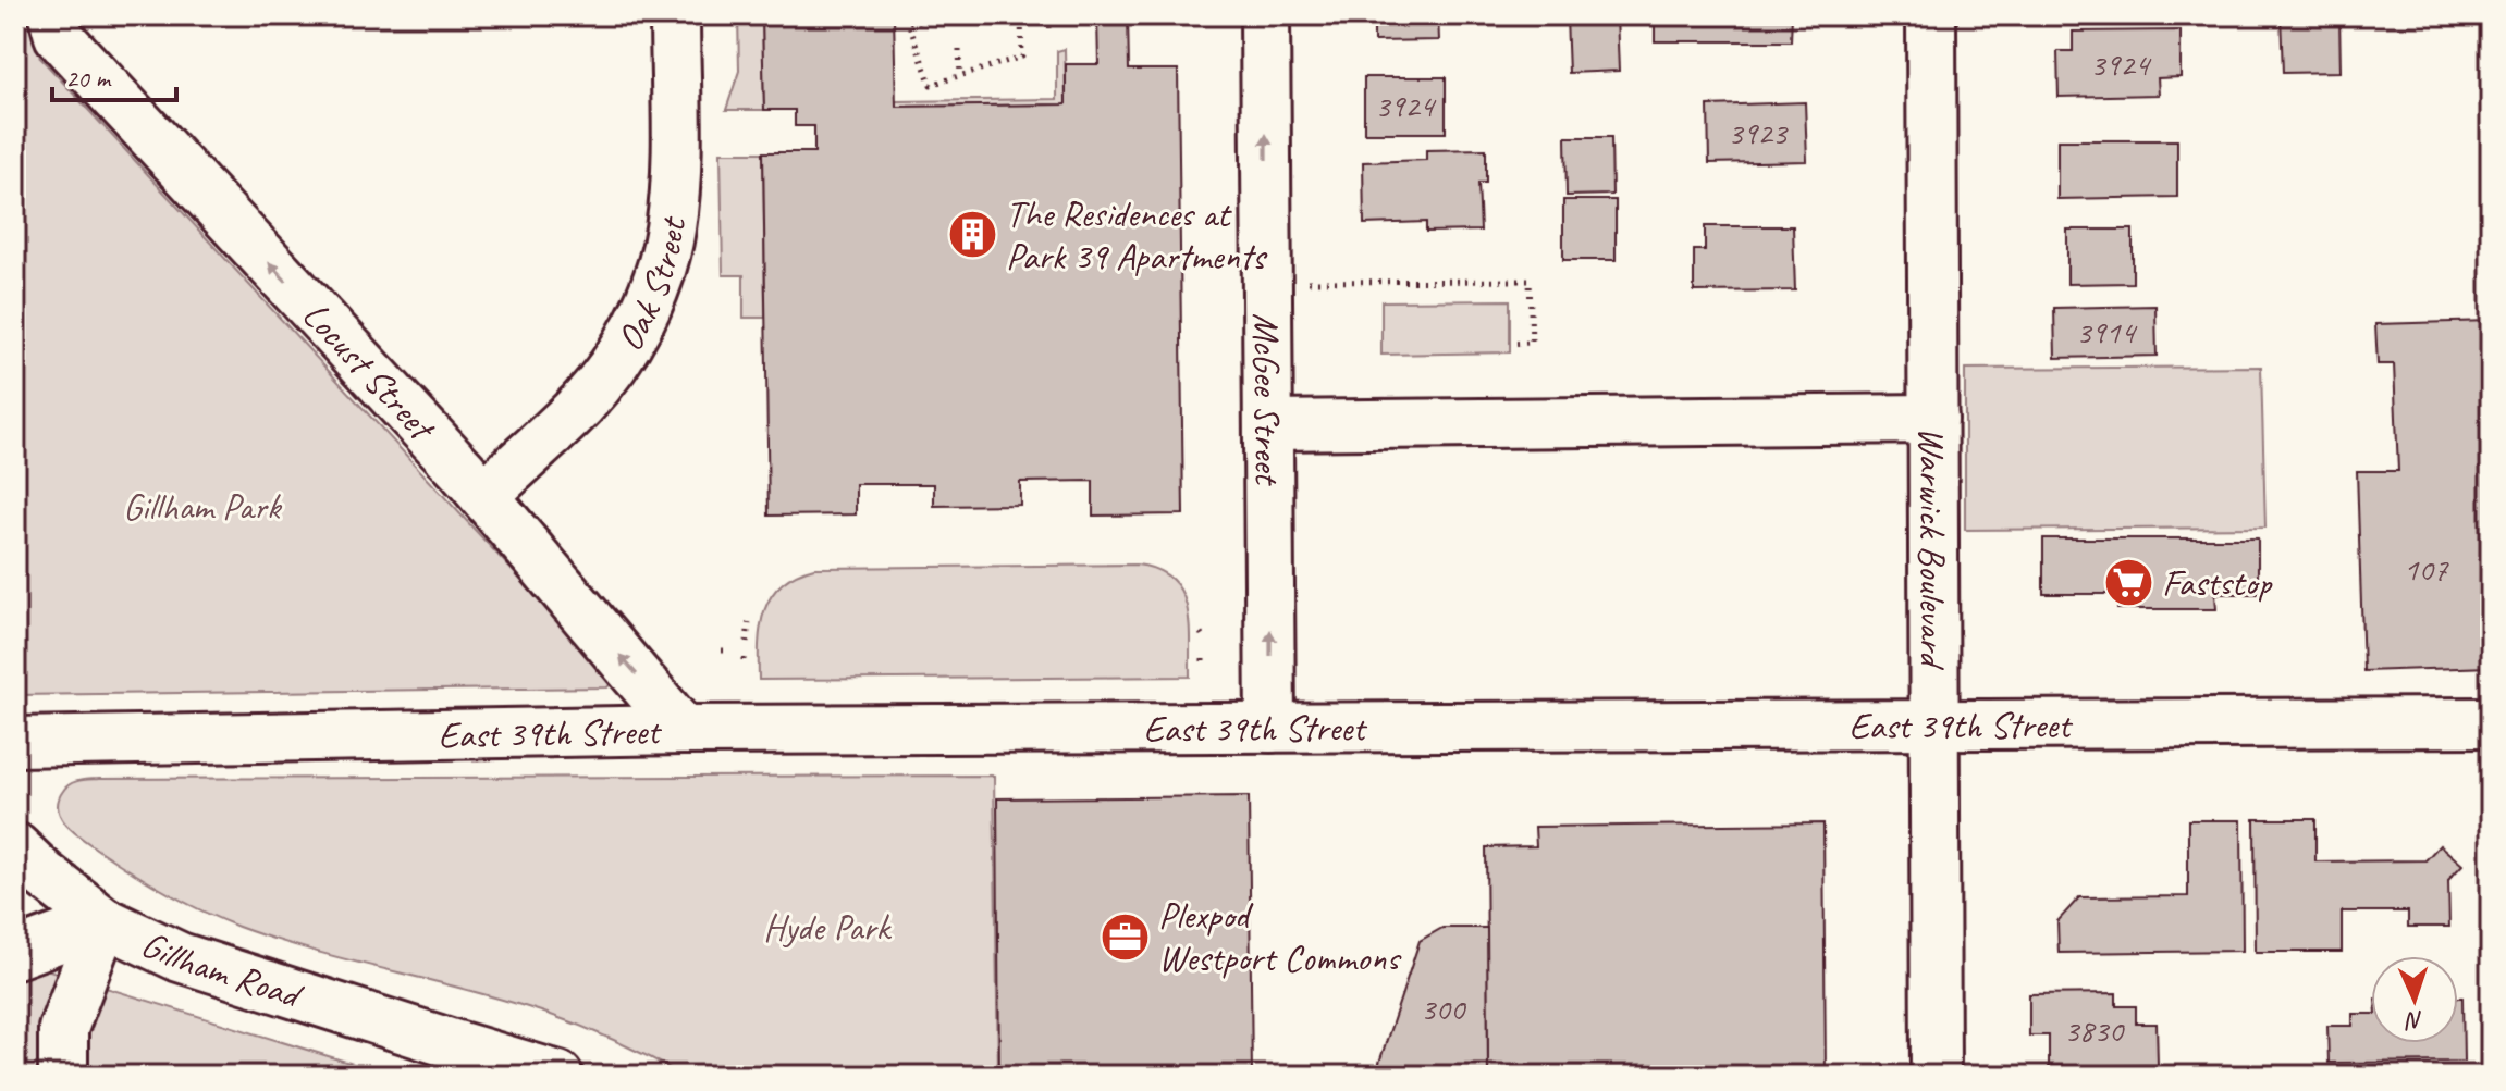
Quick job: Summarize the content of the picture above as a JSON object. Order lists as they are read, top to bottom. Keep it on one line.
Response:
{"streets":{"street":["Oak Street","Locust Street","McGee Street","Warwick Boulevard","East 39th Street","Gillham Road"]},"crossings":[["Oak Street","Locust Street"],["Locust Street","East 39th Street"],["McGee Street","East 39th Street"],["Warwick Boulevard","East 39th Street"]],"one_way":["Locust Street","McGee Street"],"parks":["Gillham Park","Hyde Park"],"places":{"building":["The Residences at Park 39 Apartments"],"supermarket":["Faststop"],"office":["Plexpod Westport Commons"]},"house_numbers":["3924","3924","3923","3914","107","300","3830"],"scale_bar":"20 m","north":"bottom"}
